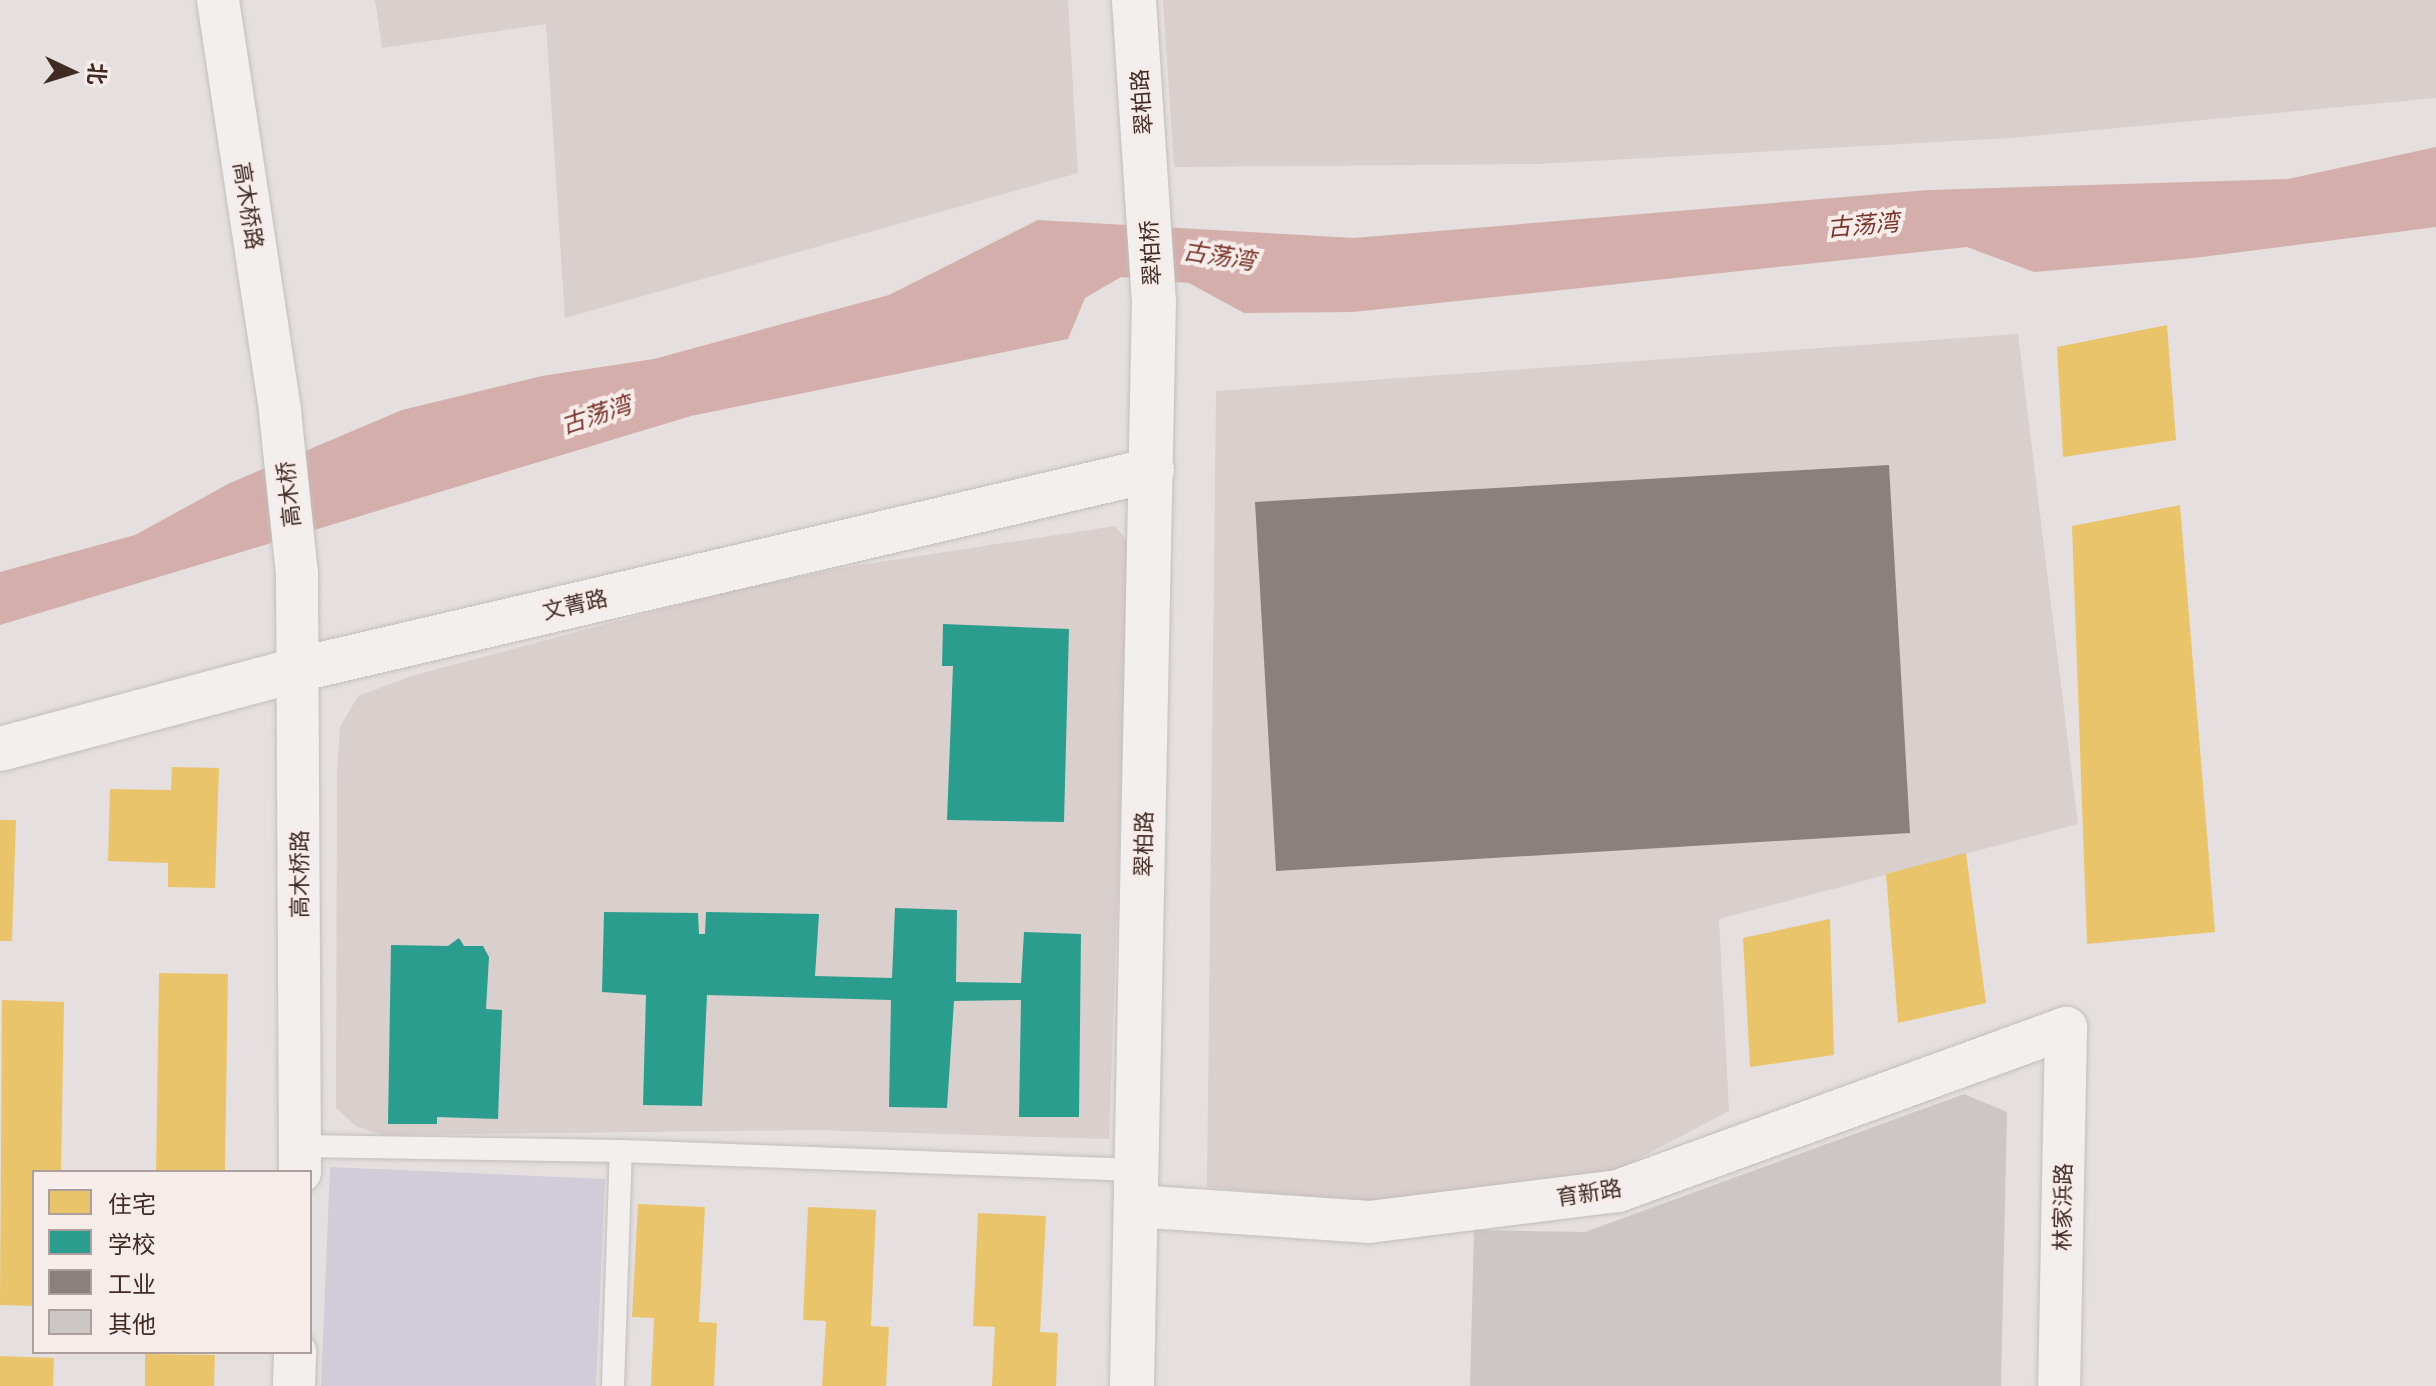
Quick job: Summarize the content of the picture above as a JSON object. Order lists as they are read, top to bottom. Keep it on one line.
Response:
{"streets":{"street":["翠柏路","高木桥路","翠柏桥","高木桥","文菁路","育新路","林家浜路"]},"crossings":[["翠柏路","翠柏桥"],["翠柏路","文菁路"],["翠柏路","育新路"],["高木桥路","高木桥"],["高木桥路","文菁路"],["育新路","林家浜路"]],"water":["古荡湾"],"legend":["住宅","学校","工业","其他"],"north":"right"}
